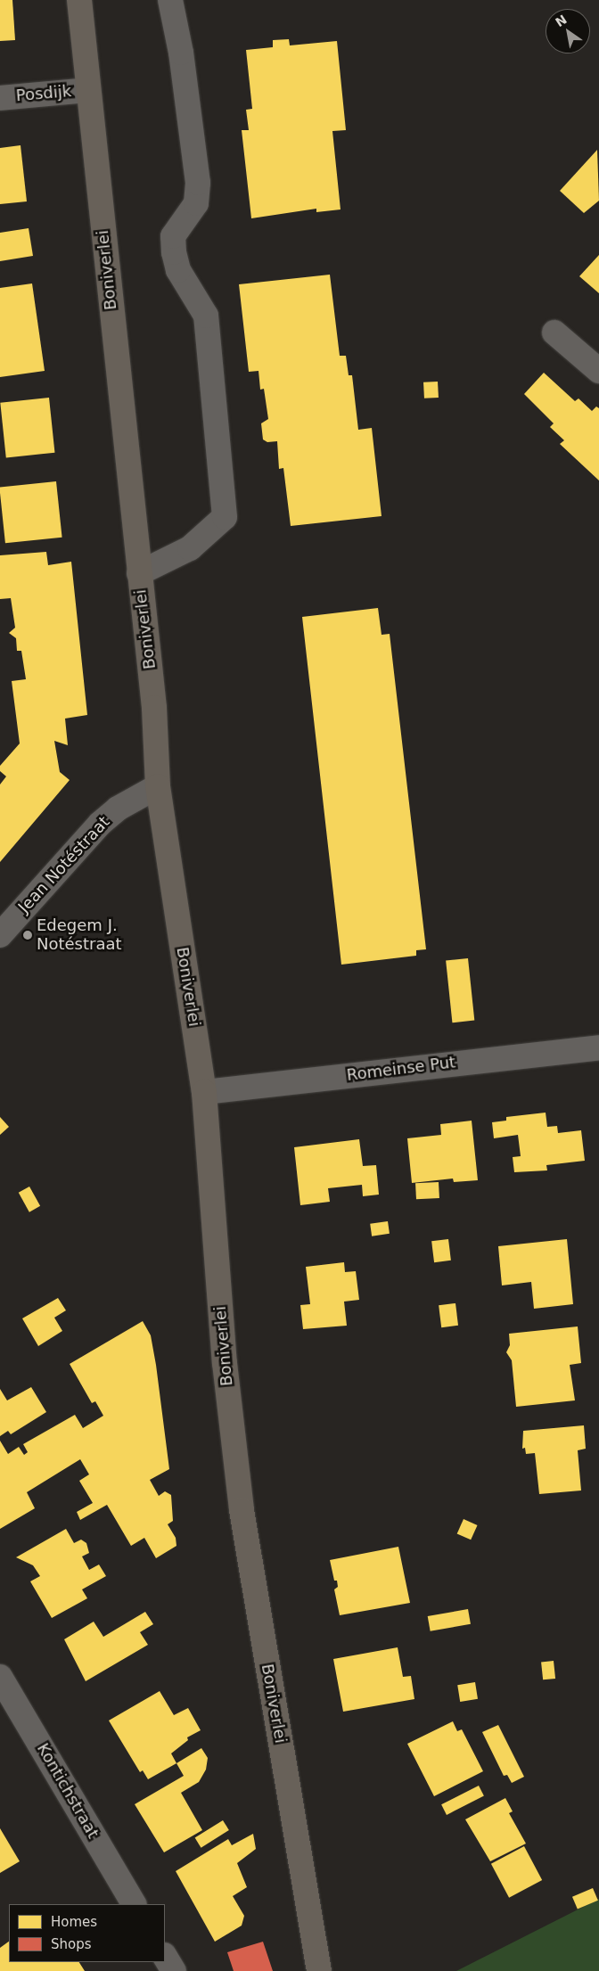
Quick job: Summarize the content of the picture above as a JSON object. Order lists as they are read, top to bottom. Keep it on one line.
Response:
{"streets":{"main road":["Boniverlei"],"street":["Posdijk","Jean Notéstraat","Romeinse Put","Kontichstraat"]},"crossings":[["Posdijk","Boniverlei"],["Boniverlei","Jean Notéstraat"],["Boniverlei","Romeinse Put"]],"places":["Edegem J. Notéstraat"],"legend":["Homes","Shops"],"north":"top left"}
